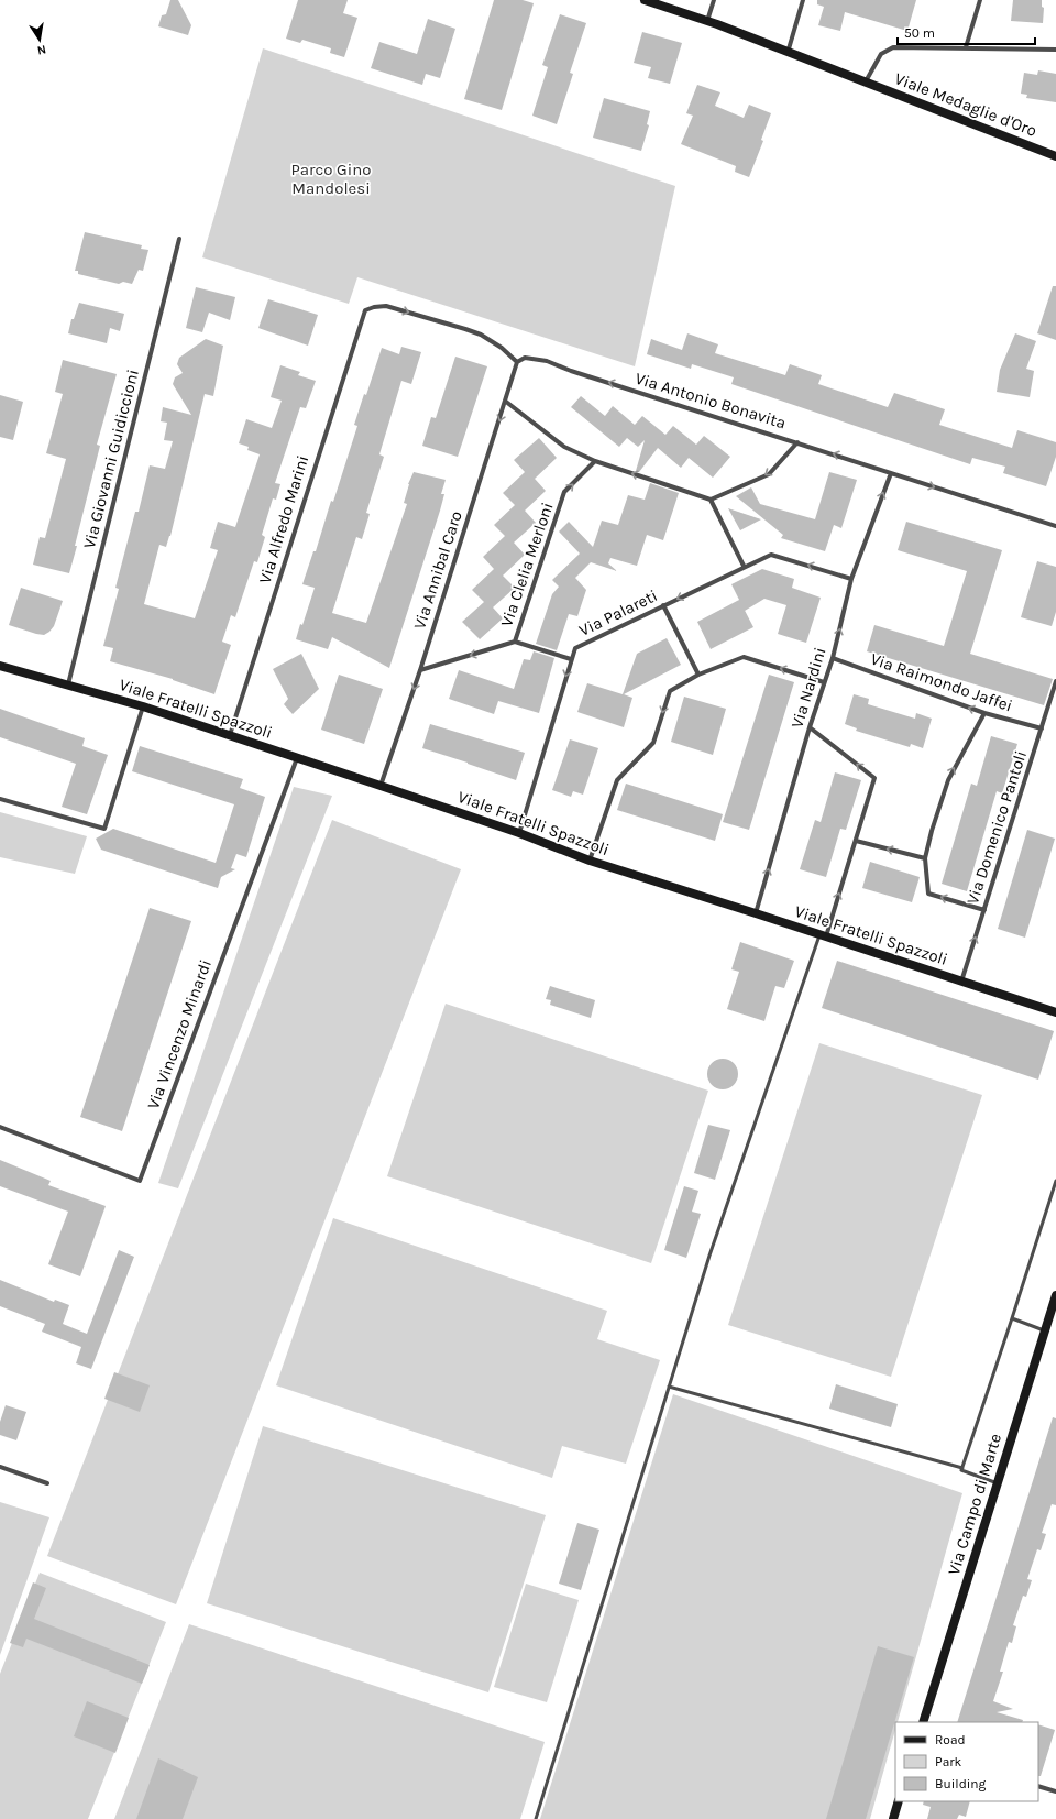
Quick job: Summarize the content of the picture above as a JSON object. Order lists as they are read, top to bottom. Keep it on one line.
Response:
{"streets":{"street":["Viale Medaglie d'Oro","Via Antonio Bonavita","Via Giovanni Guidiccioni","Via Alfredo Marini","Via Clelia Merloni","Via Annibal Caro","Via Palareti","Via Raimondo Jaffei","Via Nardini","Viale Fratelli Spazzoli","Via Domenico Pantoli","Via Vincenzo Minardi","Via Campo di Marte"]},"crossings":[["Via Antonio Bonavita","Via Alfredo Marini"],["Via Antonio Bonavita","Via Annibal Caro"],["Via Antonio Bonavita","Via Nardini"],["Via Giovanni Guidiccioni","Viale Fratelli Spazzoli"],["Via Alfredo Marini","Via Annibal Caro"],["Via Alfredo Marini","Viale Fratelli Spazzoli"],["Via Clelia Merloni","Via Annibal Caro"],["Via Annibal Caro","Viale Fratelli Spazzoli"],["Via Palareti","Via Nardini"],["Via Palareti","Viale Fratelli Spazzoli"],["Via Raimondo Jaffei","Via Nardini"],["Via Raimondo Jaffei","Via Domenico Pantoli"],["Via Nardini","Viale Fratelli Spazzoli"],["Viale Fratelli Spazzoli","Via Domenico Pantoli"],["Viale Fratelli Spazzoli","Via Vincenzo Minardi"]],"one_way":["Via Annibal Caro","Via Palareti","Via Raimondo Jaffei","Via Nardini"],"parks":["Parco Gino Mandolesi"],"legend":["Road","Park","Building"],"scale_bar":"50 m","north":"bottom"}
